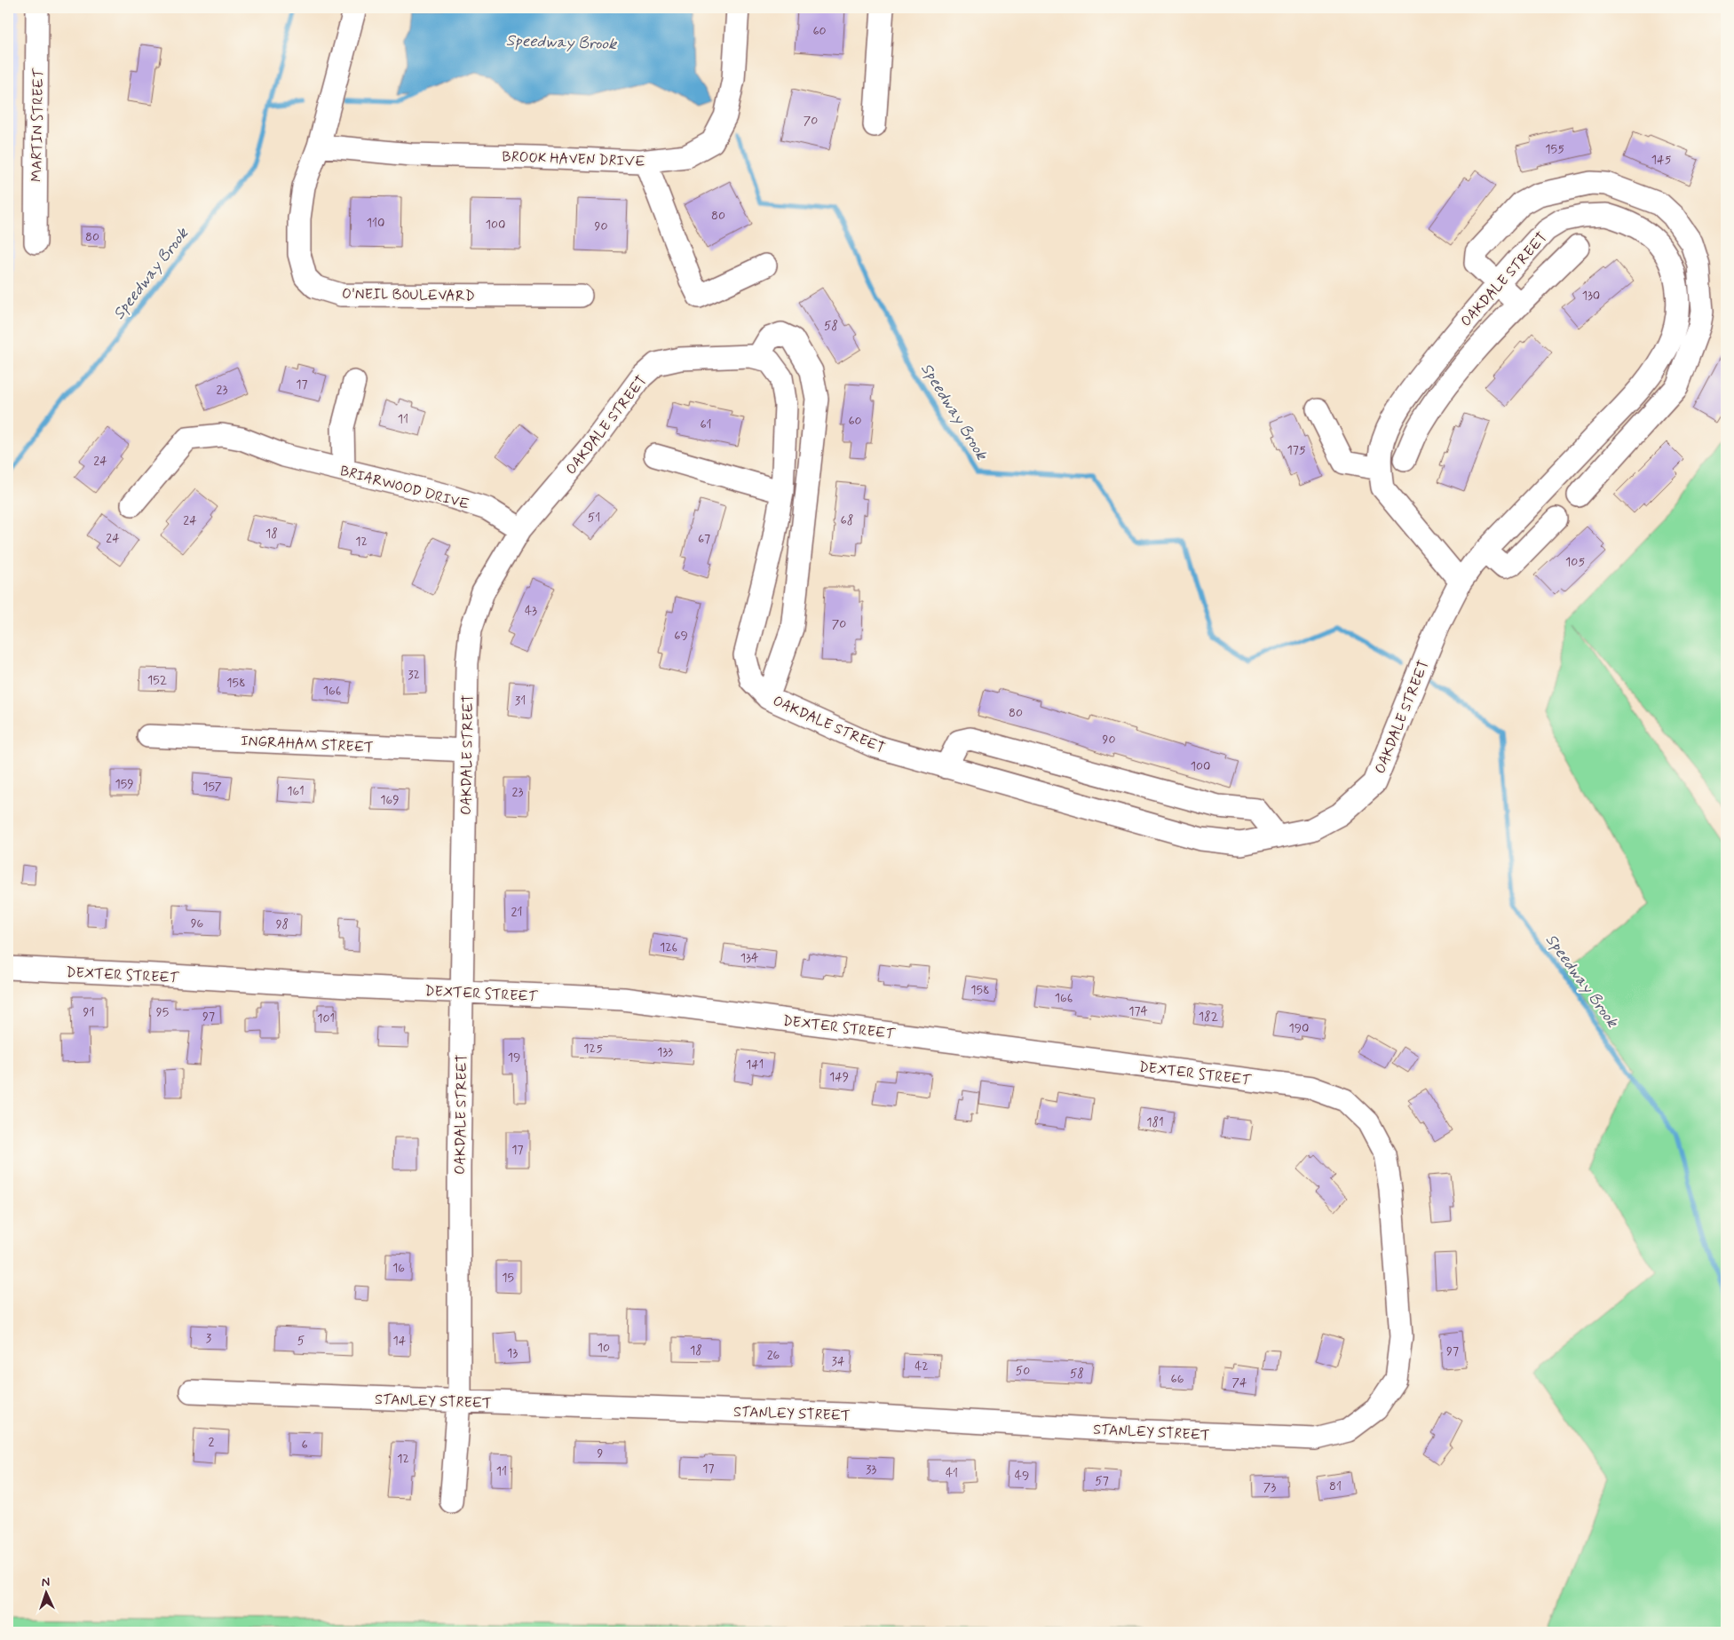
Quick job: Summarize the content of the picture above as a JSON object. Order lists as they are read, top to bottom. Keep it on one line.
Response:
{"streets":{"street":["MARTIN STREET","BROOK HAVEN DRIVE","OAKDALE STREET","O'NEIL BOULEVARD","BRIARWOOD DRIVE","INGRAHAM STREET","DEXTER STREET","STANLEY STREET"]},"crossings":[["BROOK HAVEN DRIVE","O'NEIL BOULEVARD"],["OAKDALE STREET","BRIARWOOD DRIVE"],["OAKDALE STREET","INGRAHAM STREET"],["OAKDALE STREET","DEXTER STREET"],["OAKDALE STREET","STANLEY STREET"],["DEXTER STREET","STANLEY STREET"]],"water":["Speedway Brook"],"house_numbers":["60","70","155","145","80","110","100","90","80","130","58","17","23","11","60","61","175","24","51","24","68","18","24","67","12","105","43","70","69","32","152","158","166","31","80","90","100","159","157","161","23","169","21","96","98","126","134","158","166","174","91","95","97","182","101","190","125","133","19","141","149","181","17","16","15","3","5","14","10","18","97","13","26","34","42","50","58","66","74","2","6","9","12","17","33","11","41","49","57","81","73"],"north":"top"}
